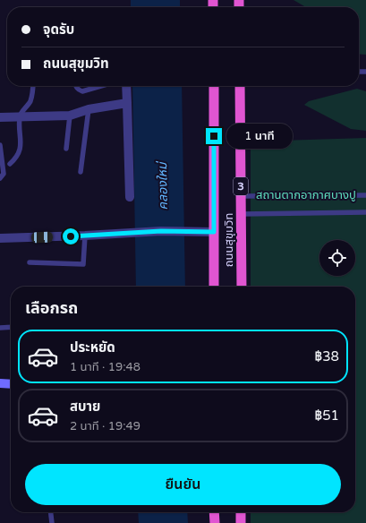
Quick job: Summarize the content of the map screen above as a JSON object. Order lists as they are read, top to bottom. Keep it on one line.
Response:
{"streets":{"highway":["3","ถนนสุขุมวิท"]},"water":["คลองใหม่"],"parks":["สถานตากอากาศบางปู"],"page":{"banner":["จุดรับ","ถนนสุขุมวิท"],"bubble":"1 นาที","heading":"เลือกรถ","list":[{"name":"ประหยัด","note":"1 นาที · 19:48","value":"฿38"},{"name":"สบาย","note":"2 นาที · 19:49","value":"฿51"}],"buttons":"ยืนยัน"}}
